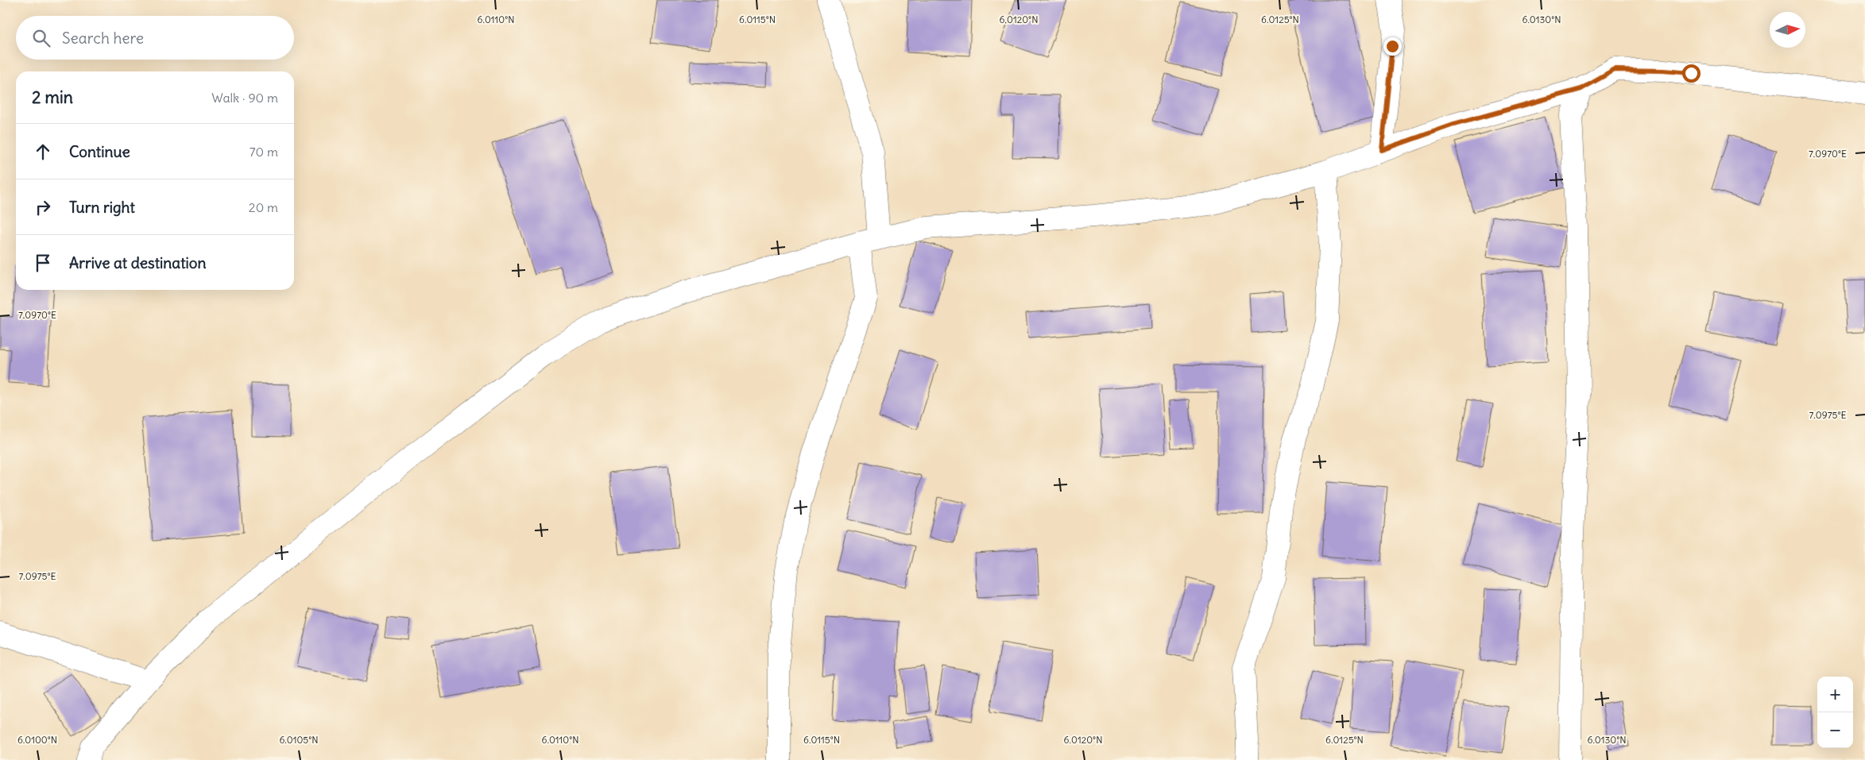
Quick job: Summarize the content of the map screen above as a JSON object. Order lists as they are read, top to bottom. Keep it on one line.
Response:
{"north":"right","page":{"search":"Search here","heading":["2 min","Walk · 90 m"],"list":[["Continue","70 m"],["Turn right","20 m"],"Arrive at destination"],"map_buttons":["+","−"]},"coordinates":["6.0110°N","6.0115°N","6.0120°N","6.0125°N","6.0130°N","7.0970°E","7.0975°E","6.0100°N","6.0105°N"]}
